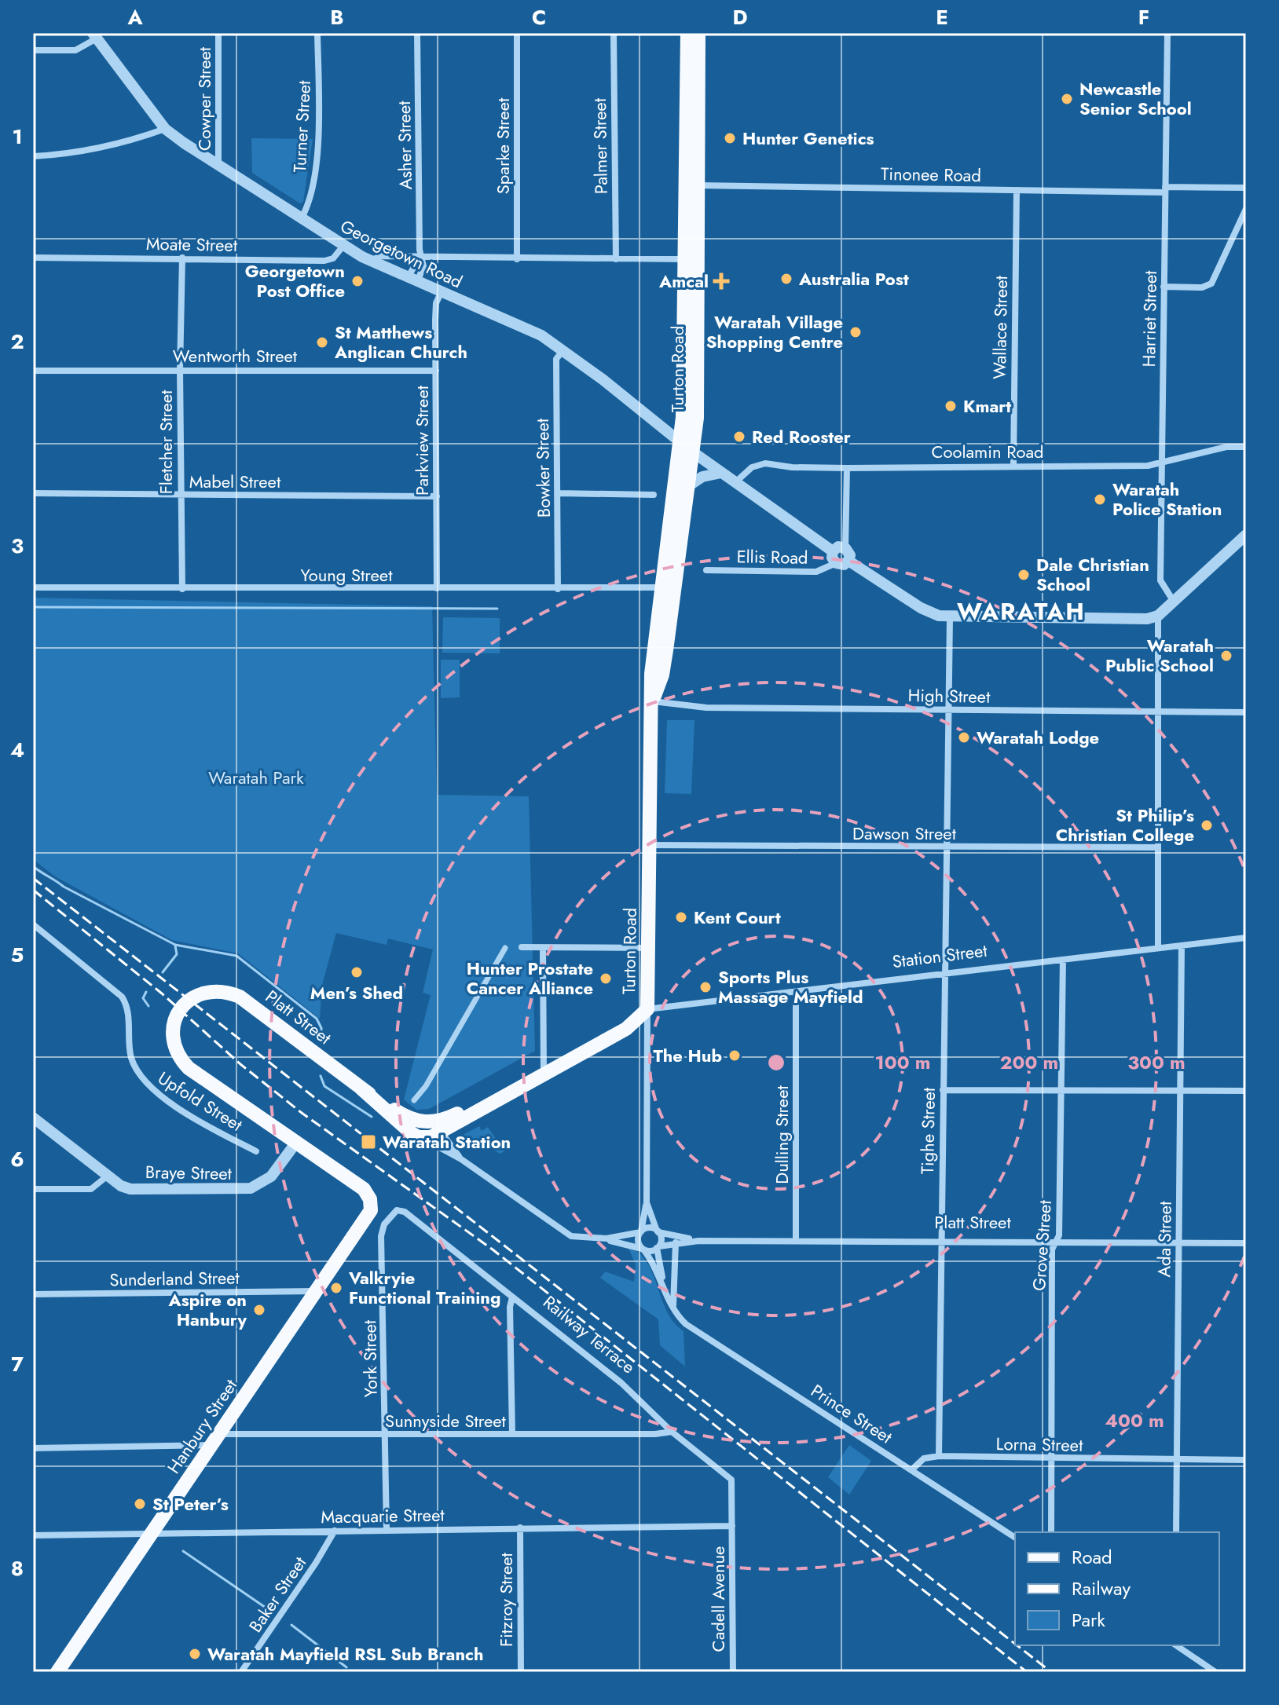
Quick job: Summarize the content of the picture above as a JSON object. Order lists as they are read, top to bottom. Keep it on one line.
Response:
{"streets":{"main road":["Turton Road","Platt Street","Hanbury Street"],"street":["Cowper Street","Turner Street","Asher Street","Sparke Street","Palmer Street","Tinonee Road","Moate Street","Georgetown Road","Harriet Street","Wallace Street","Wentworth Street","Parkview Street","Fletcher Street","Coolamin Road","Bowker Street","Mabel Street","Ellis Road","Young Street","High Street","Dawson Street","Station Street","Upfold Street","Tighe Street","Dulling Street","Braye Street","Ada Street","Grove Street","Sunderland Street","Railway Terrace","York Street","Prince Street","Sunnyside Street","Lorna Street","Macquarie Street","Baker Street","Cadell Avenue","Fitzroy Street"]},"crossings":[["Cowper Street","Georgetown Road"],["Turner Street","Georgetown Road"],["Tinonee Road","Harriet Street"],["Tinonee Road","Wallace Street"],["Tinonee Road","Turton Road"],["Moate Street","Georgetown Road"],["Moate Street","Fletcher Street"],["Georgetown Road","Turton Road"],["Georgetown Road","Parkview Street"],["Georgetown Road","Coolamin Road"],["Georgetown Road","Bowker Street"],["Georgetown Road","Ellis Road"],["Harriet Street","Coolamin Road"],["Wallace Street","Coolamin Road"],["Wentworth Street","Parkview Street"],["Wentworth Street","Fletcher Street"],["Turton Road","Young Street"],["Turton Road","High Street"],["Turton Road","Dawson Street"],["Turton Road","Station Street"],["Turton Road","Platt Street"],["Turton Road","Prince Street"],["Parkview Street","Mabel Street"],["Parkview Street","Young Street"],["Fletcher Street","Mabel Street"],["Fletcher Street","Young Street"],["Bowker Street","Young Street"],["High Street","Tighe Street"],["Dawson Street","Tighe Street"],["Station Street","Tighe Street"],["Station Street","Dulling Street"],["Station Street","Ada Street"],["Station Street","Grove Street"],["Platt Street","Tighe Street"],["Platt Street","Dulling Street"],["Platt Street","Braye Street"],["Platt Street","Ada Street"],["Platt Street","Grove Street"],["Platt Street","Prince Street"],["Platt Street","Hanbury Street"],["Tighe Street","Lorna Street"],["Braye Street","Hanbury Street"],["Ada Street","Lorna Street"],["Grove Street","Lorna Street"],["Sunderland Street","Hanbury Street"],["Railway Terrace","York Street"],["Railway Terrace","Sunnyside Street"],["Railway Terrace","Macquarie Street"],["Railway Terrace","Cadell Avenue"],["York Street","Sunnyside Street"],["York Street","Macquarie Street"],["Prince Street","Lorna Street"],["Sunnyside Street","Hanbury Street"],["Hanbury Street","Macquarie Street"],["Macquarie Street","Baker Street"],["Macquarie Street","Cadell Avenue"],["Macquarie Street","Fitzroy Street"]],"districts":["WARATAH"],"parks":["Waratah Park"],"places":{"other":["Newcastle Senior School","Hunter Genetics","Australia Post","Georgetown Post Office","Waratah Village Shopping Centre","St Matthews Anglican Church","Kmart","Red Rooster","Waratah Police Station","Dale Christian School","Waratah Public School","Waratah Lodge","St Philip’s Christian College","Kent Court","Men’s Shed","Hunter Prostate Cancer Alliance","Sports Plus Massage Mayfield","The Hub","Valkryie Functional Training","Aspire on Hanbury","St Peter’s","Waratah Mayfield RSL Sub Branch"],"health":["Amcal"],"transit":["Waratah Station"]},"legend":["Road","Railway","Park"],"grid":{"columns":["A","B","C","D","E","F"],"rows":["1","2","3","4","5","6","7","8"]},"rings":["100 m","200 m","300 m","400 m"]}
